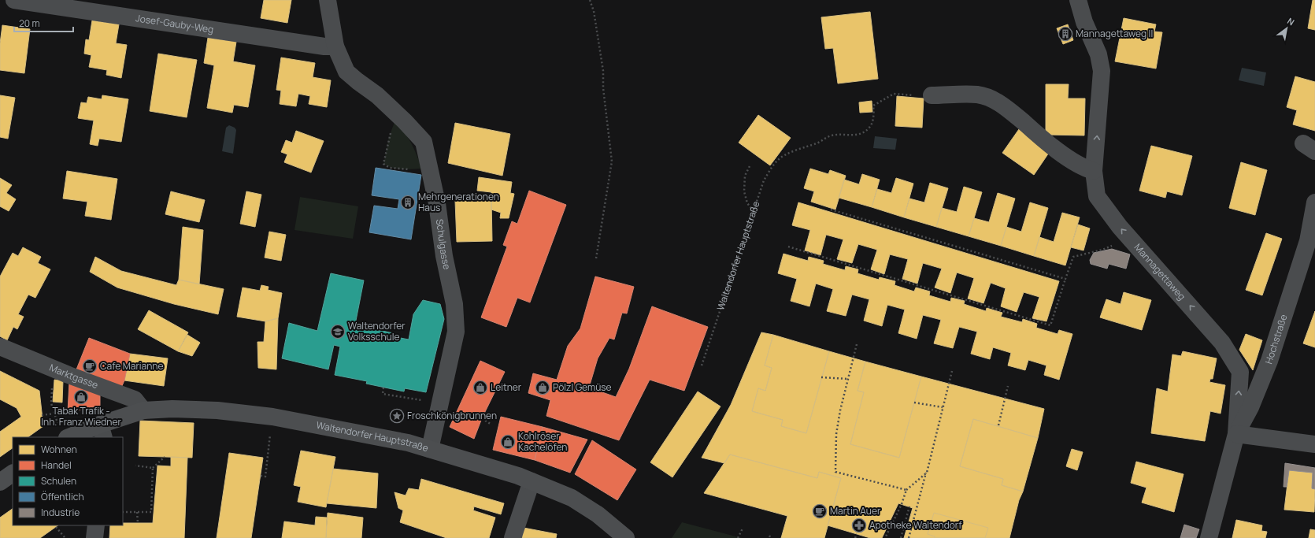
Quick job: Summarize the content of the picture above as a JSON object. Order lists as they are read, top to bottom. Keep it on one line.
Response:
{"streets":{"main road":["Waltendorfer Hauptstraße"],"street":["Josef-Gauby-Weg","Schulgasse","Mannagettaweg","Hochstraße","Marktgasse"]},"crossings":[["Josef-Gauby-Weg","Schulgasse"],["Schulgasse","Waltendorfer Hauptstraße"],["Waltendorfer Hauptstraße","Marktgasse"],["Mannagettaweg","Hochstraße"]],"one_way":["Mannagettaweg"],"places":{"building":["Mannagettaweg II","Mehrgenerationen Haus"],"school or university":["Waltendorfer Volksschule"],"cafe":["Cafe Marianne","Martin Auer"],"shop":["Leitner","Pölzl Gemüse","Tabak Trafik - Inh. Franz Wiedner","Kohlröser Kachelöfen"],"place":["Froschkönigbrunnen"],"pharmacy":["Apotheke Waltendorf"]},"legend":["Wohnen","Handel","Schulen","Öffentlich","Industrie"],"scale_bar":"20 m","north":"top right"}
